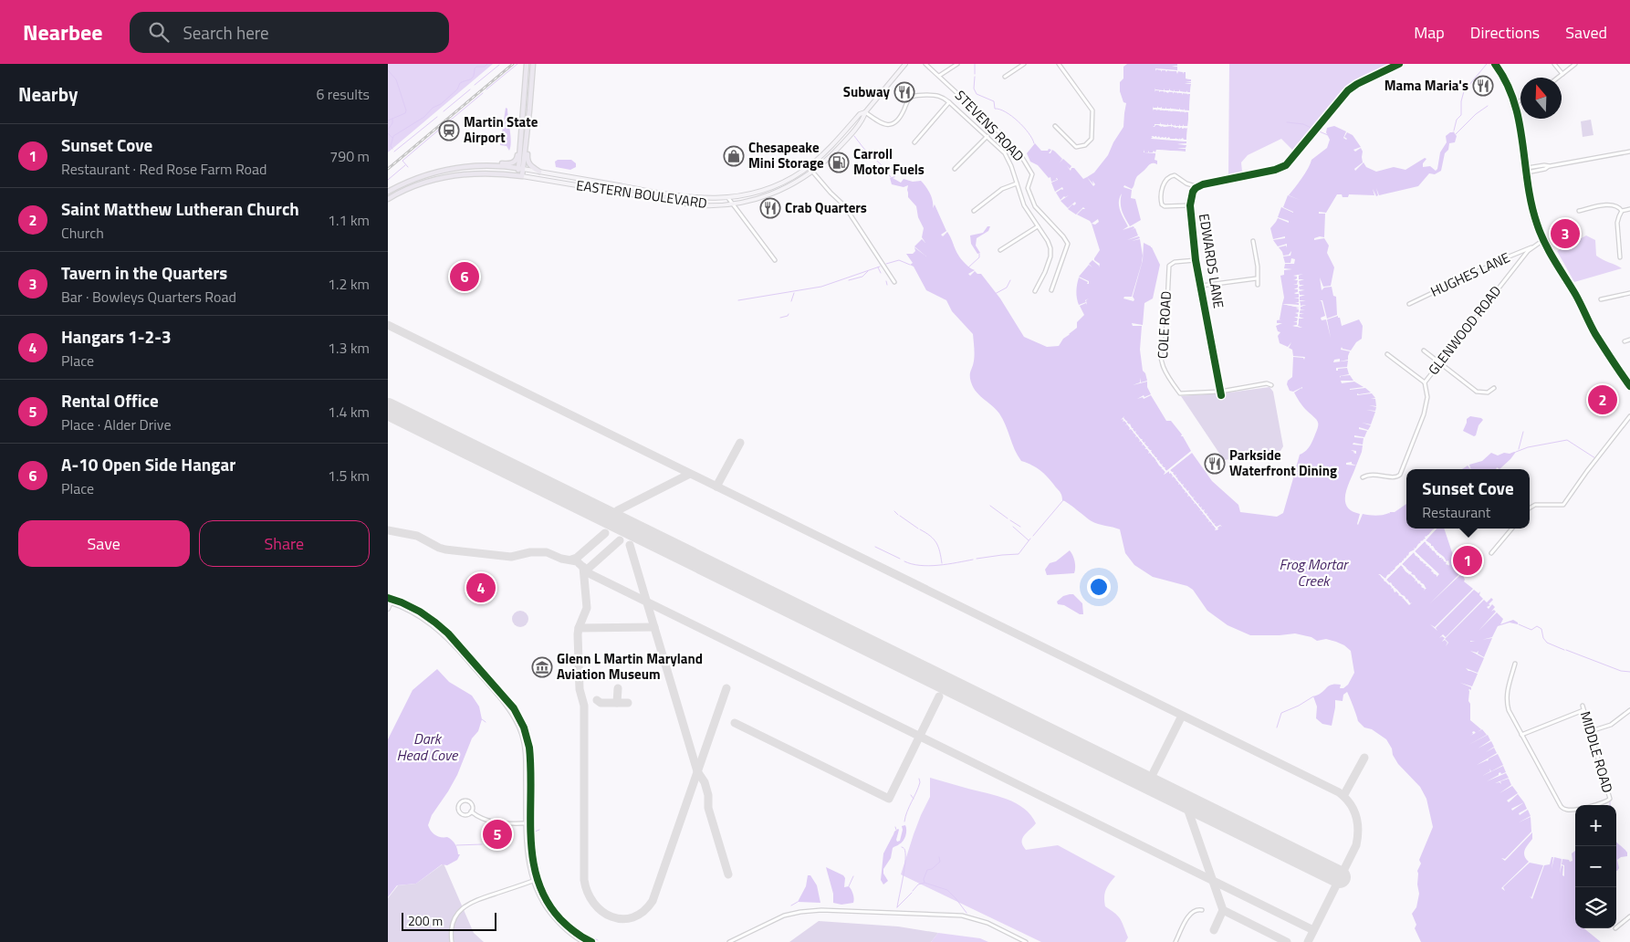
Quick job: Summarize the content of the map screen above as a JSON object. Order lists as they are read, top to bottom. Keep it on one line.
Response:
{"streets":{"main road":["EASTERN BOULEVARD"],"street":["STEVENS ROAD","EDWARDS LANE","HUGHES LANE","COLE ROAD","GLENWOOD ROAD","MIDDLE ROAD"]},"crossings":[["EDWARDS LANE","COLE ROAD"],["HUGHES LANE","GLENWOOD ROAD"]],"water":["Frog Mortar Creek","Dark Head Cove"],"places":{"restaurant":["Mama Maria's","Subway","Crab Quarters","Parkside Waterfront Dining"],"station":["Martin State Airport"],"shop":["Chesapeake Mini Storage"],"fuel station":["Carroll Motor Fuels"],"museum":["Glenn L Martin Maryland Aviation Museum"]},"scale_bar":"200 m","north":"top","page":{"header":"Nearbee","search":"Search here","nav":["Map","Directions","Saved"],"heading":["Nearby","6 results"],"list":[{"mark":"1","name":"Sunset Cove","note":"Restaurant · Red Rose Farm Road","value":"790 m"},{"mark":"2","name":"Saint Matthew Lutheran Church","note":"Church","value":"1.1 km"},{"mark":"3","name":"Tavern in the Quarters","note":"Bar · Bowleys Quarters Road","value":"1.2 km"},{"mark":"4","name":"Hangars 1-2-3","note":"Place","value":"1.3 km"},{"mark":"5","name":"Rental Office","note":"Place · Alder Drive","value":"1.4 km"},{"mark":"6","name":"A-10 Open Side Hangar","note":"Place","value":"1.5 km"}],"pins":["3","6","2","1","4","5"],"popup":["Sunset Cove","Restaurant"],"buttons":["Save","Share"],"map_buttons":["+","−"],"scale":"200 m"}}
